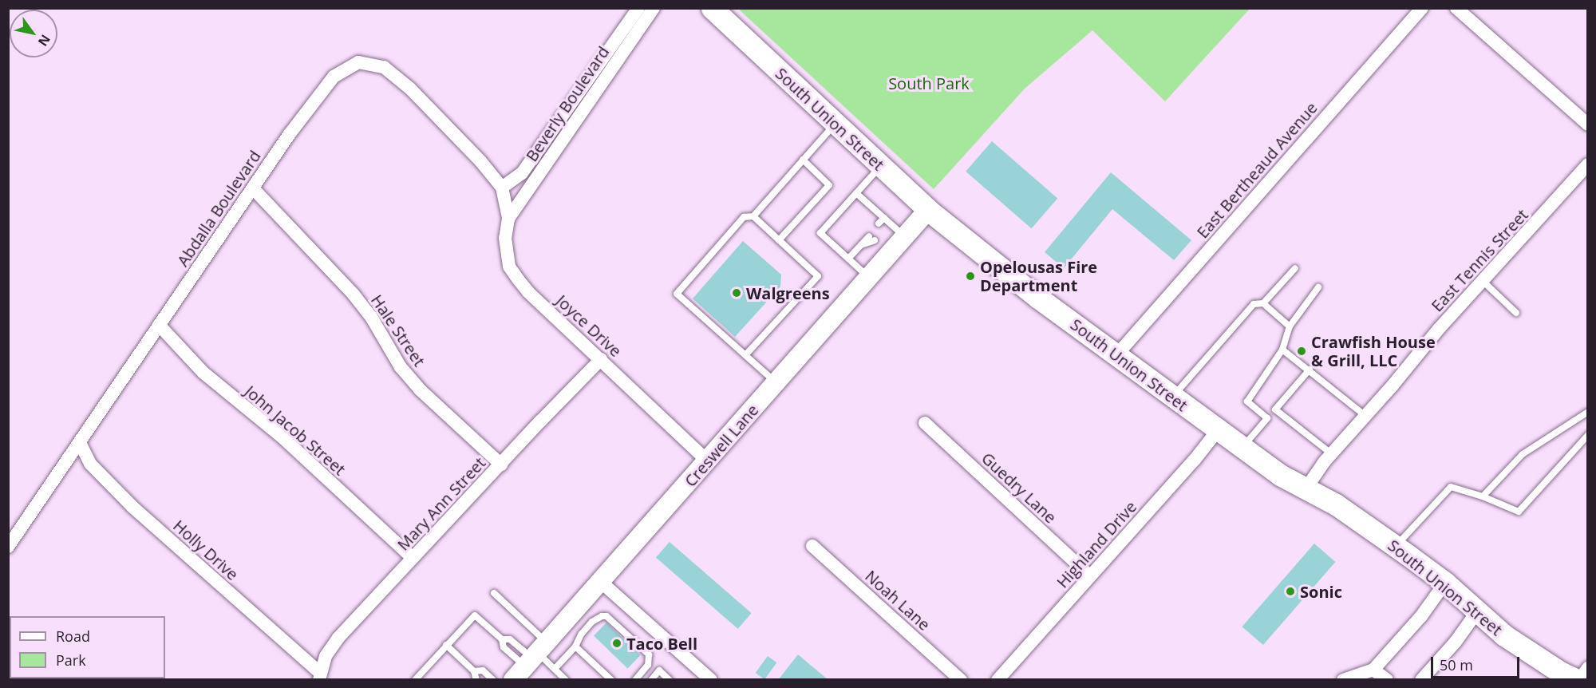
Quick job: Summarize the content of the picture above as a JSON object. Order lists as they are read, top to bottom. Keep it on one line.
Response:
{"streets":{"main road":["South Union Street","Creswell Lane"],"street":["Beverly Boulevard","East Bertheaud Avenue","Abdalla Boulevard","East Tennis Street","Joyce Drive","Hale Street","John Jacob Street","Guedry Lane","Mary Ann Street","Highland Drive","Holly Drive","Noah Lane"]},"crossings":[["Beverly Boulevard","Abdalla Boulevard"],["Beverly Boulevard","Joyce Drive"],["South Union Street","East Bertheaud Avenue"],["South Union Street","East Tennis Street"],["South Union Street","Creswell Lane"],["South Union Street","Highland Drive"],["Abdalla Boulevard","Joyce Drive"],["Abdalla Boulevard","Hale Street"],["Abdalla Boulevard","John Jacob Street"],["Abdalla Boulevard","Holly Drive"],["Joyce Drive","Creswell Lane"],["Joyce Drive","Mary Ann Street"],["Hale Street","Mary Ann Street"],["John Jacob Street","Mary Ann Street"],["Guedry Lane","Highland Drive"],["Mary Ann Street","Holly Drive"]],"parks":["South Park"],"places":["Opelousas Fire Department","Walgreens","Crawfish House & Grill, LLC","Sonic","Taco Bell"],"legend":["Road","Park"],"scale_bar":"50 m","north":"bottom right"}
